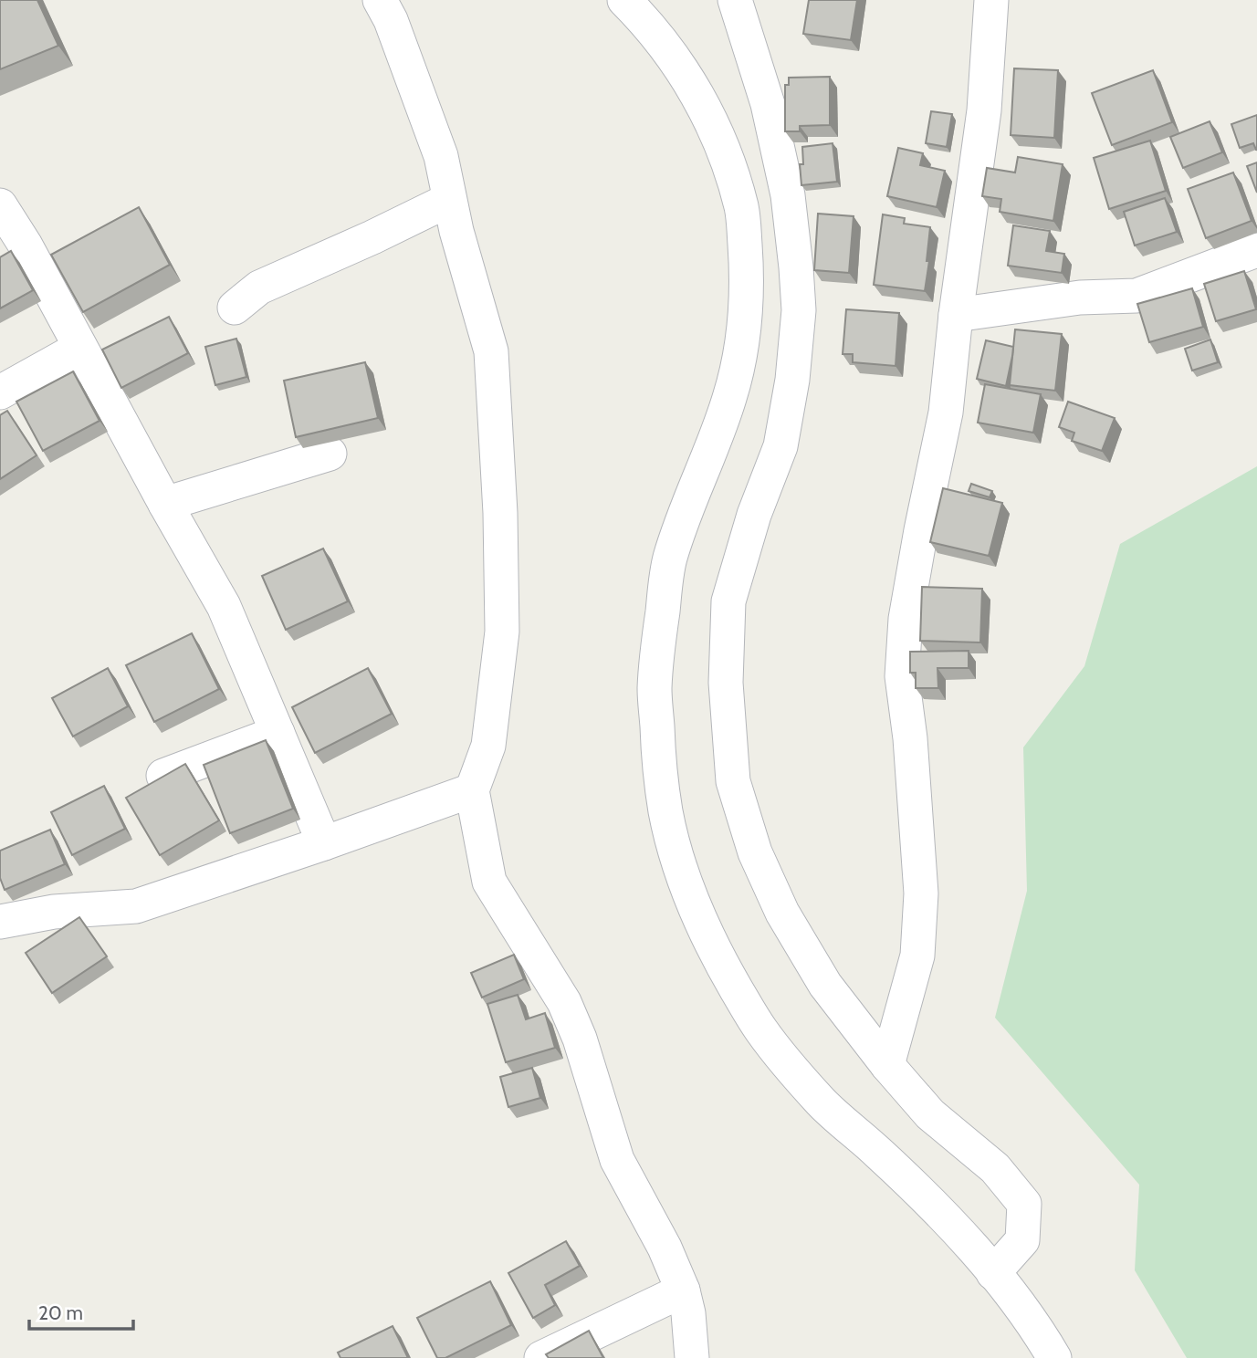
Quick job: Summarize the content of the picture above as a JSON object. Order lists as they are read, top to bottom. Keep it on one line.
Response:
{"scale_bar":"20 m"}
